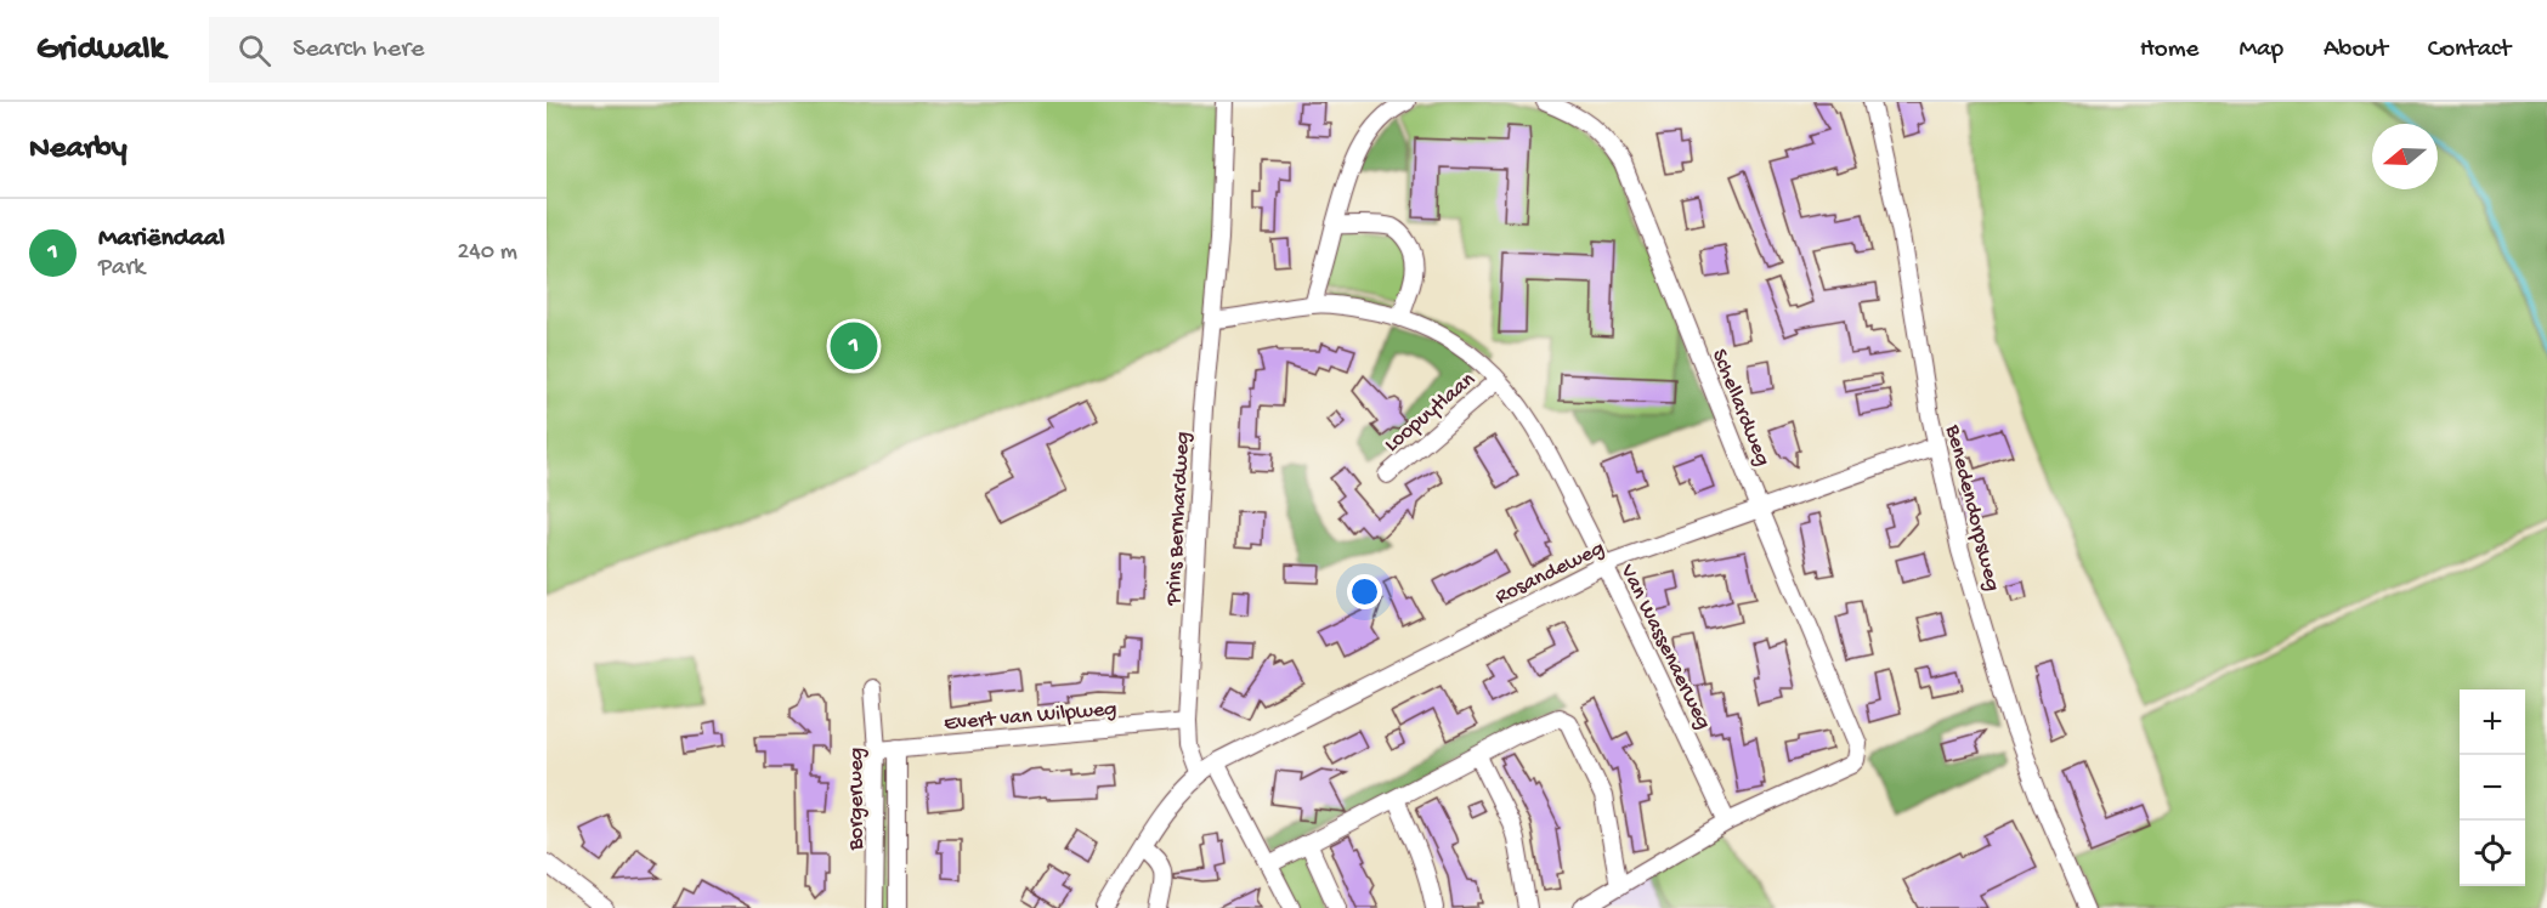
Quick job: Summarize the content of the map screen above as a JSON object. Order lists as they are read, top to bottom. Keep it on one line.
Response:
{"streets":{"street":["Schellardweg","Loopuytlaan","Benedendorpsweg","Prins Bernhardweg","Rosandeweg","Van Wassenaerweg","Evert van Wilpweg","Borgerweg"]},"crossings":[["Schellardweg","Rosandeweg"],["Schellardweg","Van Wassenaerweg"],["Loopuytlaan","Van Wassenaerweg"],["Benedendorpsweg","Rosandeweg"],["Prins Bernhardweg","Rosandeweg"],["Prins Bernhardweg","Van Wassenaerweg"],["Prins Bernhardweg","Evert van Wilpweg"],["Rosandeweg","Van Wassenaerweg"],["Evert van Wilpweg","Borgerweg"]],"north":"left","page":{"header":"Gridwalk","search":"Search here","nav":["Home","Map","About","Contact"],"heading":"Nearby","list":[{"mark":"1","name":"Mariëndaal","note":"Park","value":"240 m"}],"pins":"1","map_buttons":["+","−"]}}
